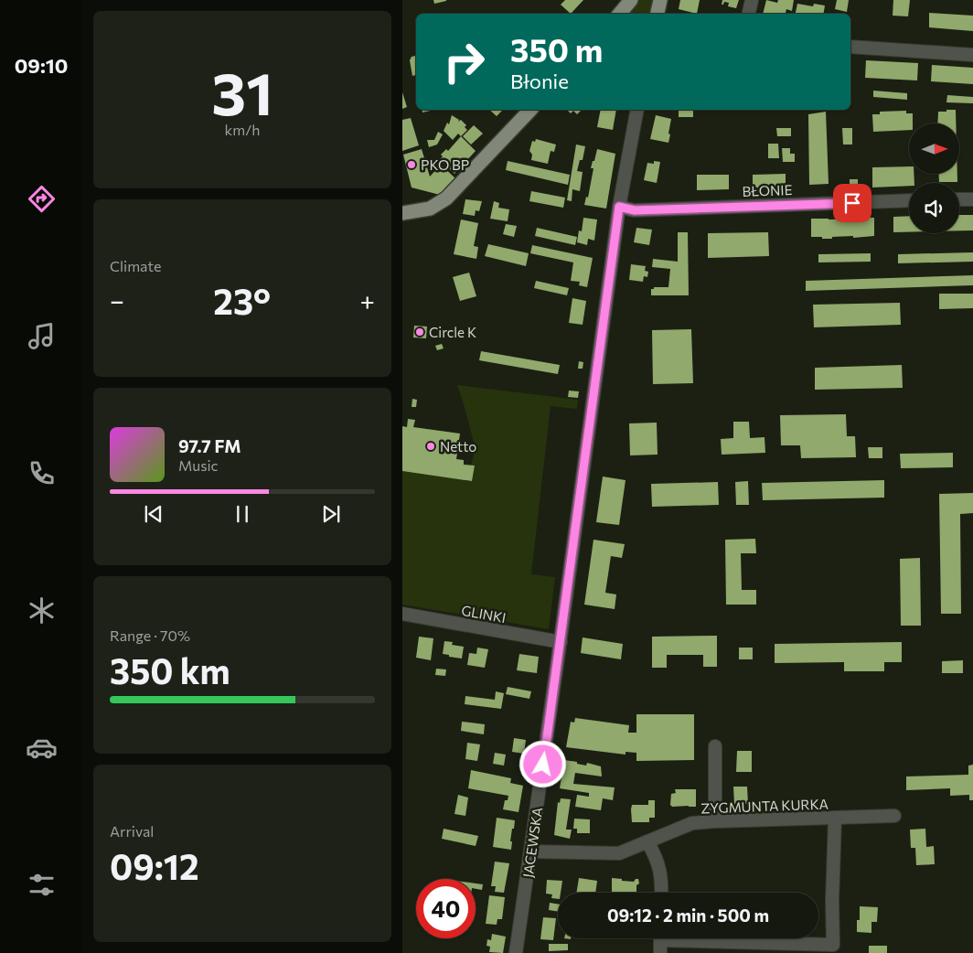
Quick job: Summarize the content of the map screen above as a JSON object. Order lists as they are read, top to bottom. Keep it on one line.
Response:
{"streets":{"street":["BŁONIE","GLINKI","ZYGMUNTA KURKA","JACEWSKA"]},"crossings":[["BŁONIE","JACEWSKA"],["GLINKI","JACEWSKA"],["ZYGMUNTA KURKA","JACEWSKA"]],"places":["PKO BP","Circle K","Netto"],"north":"right","page":{"tabs":"09:10","tile":[["31","km/h"],"Climate",["Range · 70%","350 km"],["Arrival","09:12"]],"turn":["350 m","Błonie"],"heat":["−","23°","+"],"song":["97.7 FM","Music"],"limit":"40","trip":"09:12 · 2 min · 500 m"}}
